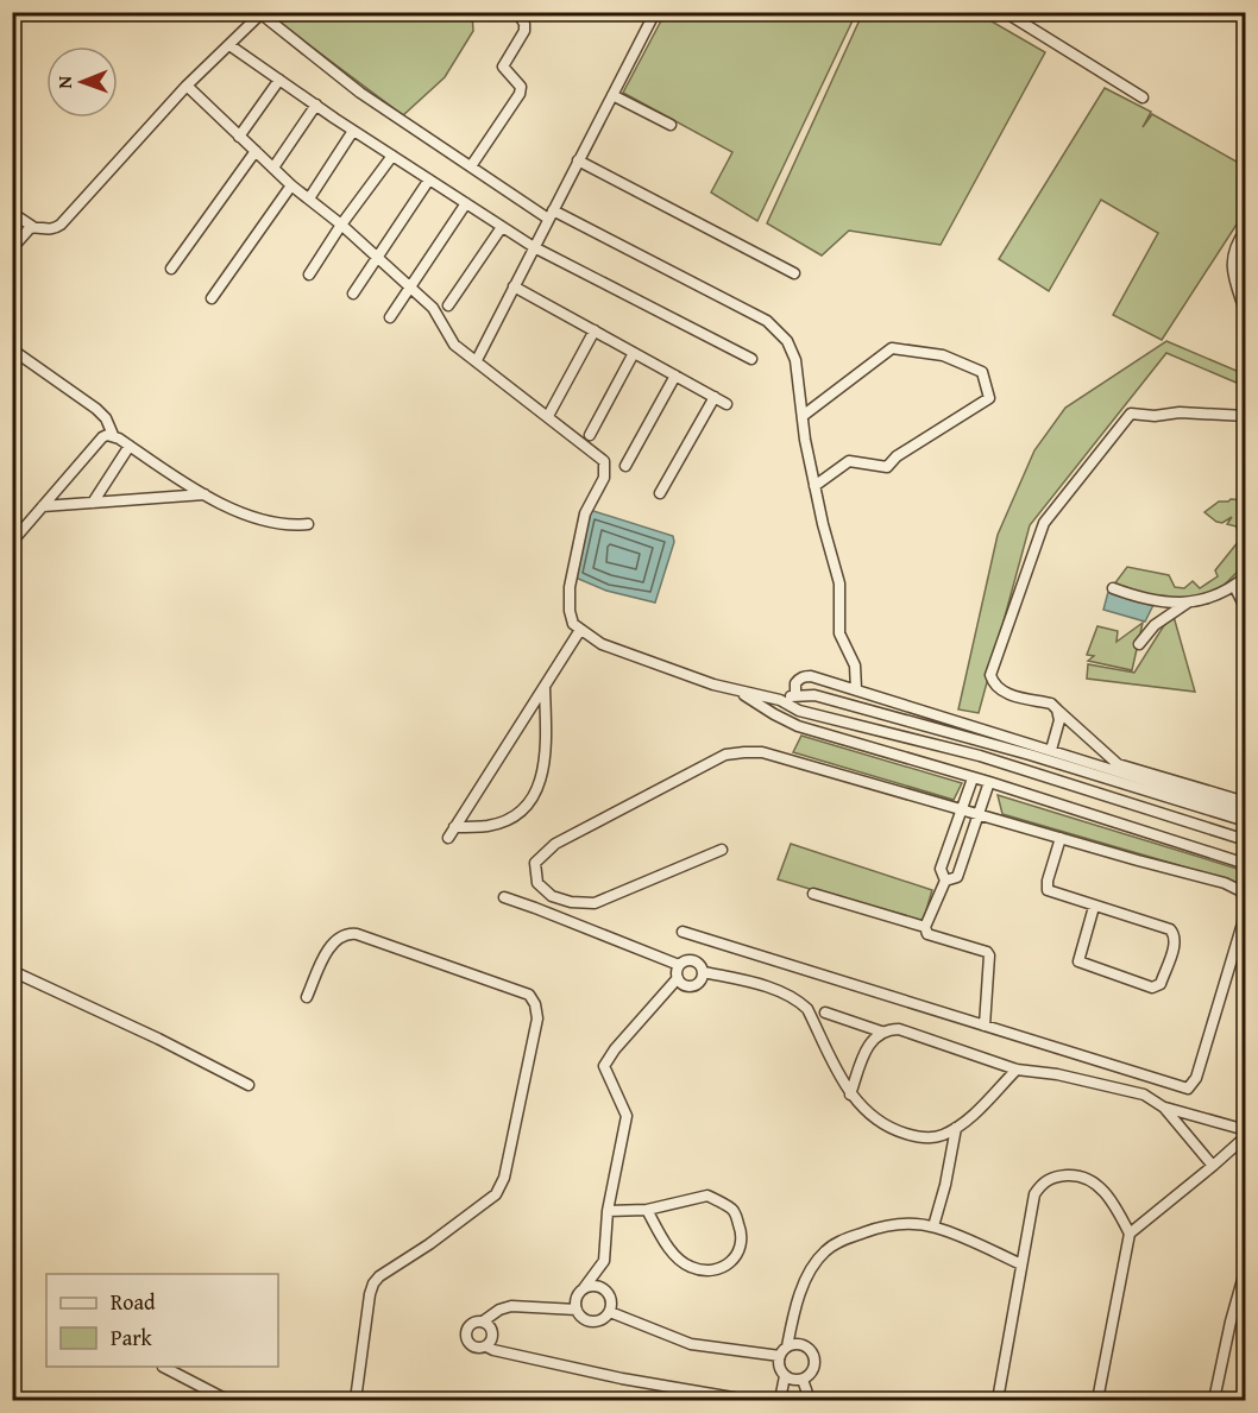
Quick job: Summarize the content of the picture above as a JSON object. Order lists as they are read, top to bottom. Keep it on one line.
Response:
{"legend":["Road","Park"],"north":"left"}
